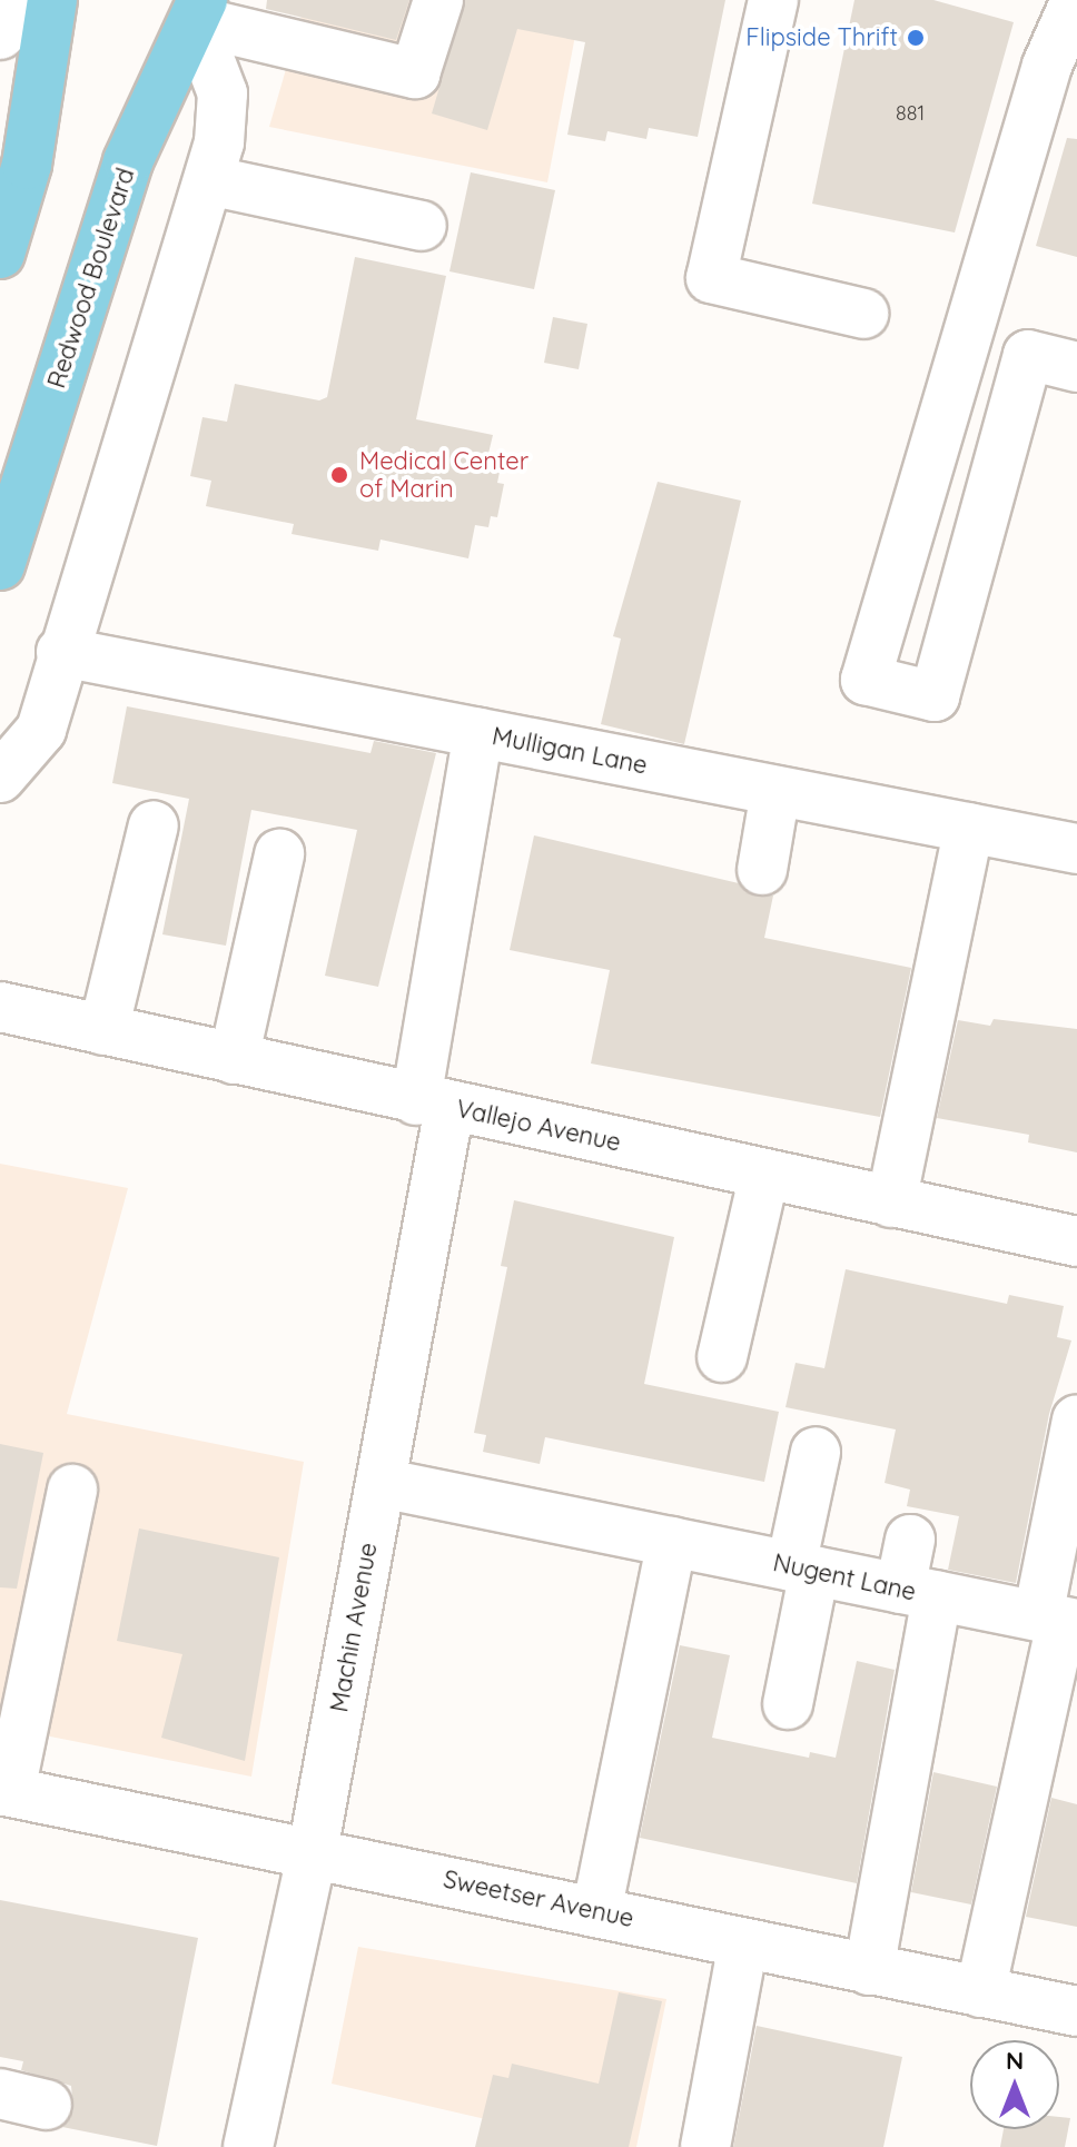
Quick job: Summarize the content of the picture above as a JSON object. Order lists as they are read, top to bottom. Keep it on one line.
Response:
{"streets":{"main road":["Redwood Boulevard"],"street":["Mulligan Lane","Vallejo Avenue","Nugent Lane","Machin Avenue","Sweetser Avenue"]},"crossings":[["Mulligan Lane","Machin Avenue"],["Vallejo Avenue","Machin Avenue"],["Nugent Lane","Machin Avenue"],["Nugent Lane","Sweetser Avenue"],["Machin Avenue","Sweetser Avenue"]],"places":["Flipside Thrift","Medical Center of Marin"],"house_numbers":["881"],"north":"top"}
